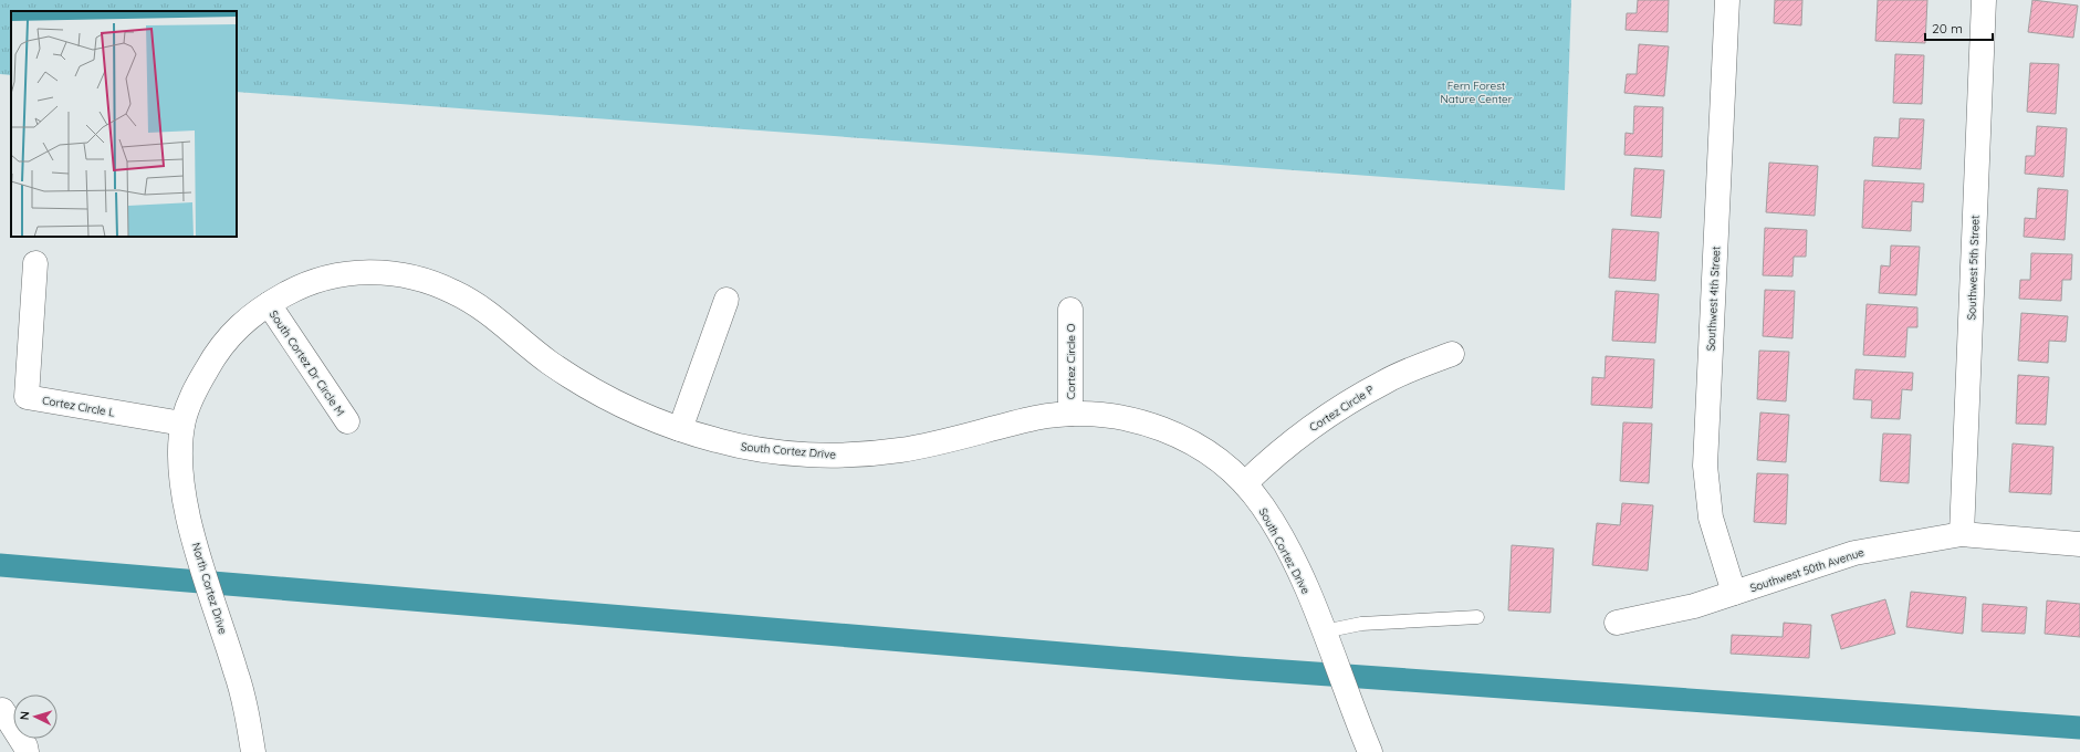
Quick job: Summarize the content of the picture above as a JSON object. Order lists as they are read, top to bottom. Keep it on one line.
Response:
{"streets":{"street":["Southwest 5th Street","Southwest 4th Street","Cortez Circle O","South Cortez Dr Circle M","Cortez Circle L","Cortez Circle P","South Cortez Drive","Southwest 50th Avenue","North Cortez Drive"]},"crossings":[["Southwest 5th Street","Southwest 50th Avenue"],["Southwest 4th Street","Southwest 50th Avenue"],["Cortez Circle O","South Cortez Drive"],["South Cortez Dr Circle M","South Cortez Drive"],["Cortez Circle L","South Cortez Drive"],["Cortez Circle L","North Cortez Drive"],["Cortez Circle P","South Cortez Drive"],["South Cortez Drive","North Cortez Drive"]],"parks":["Fern Forest Nature Center"],"scale_bar":"20 m","north":"left"}
